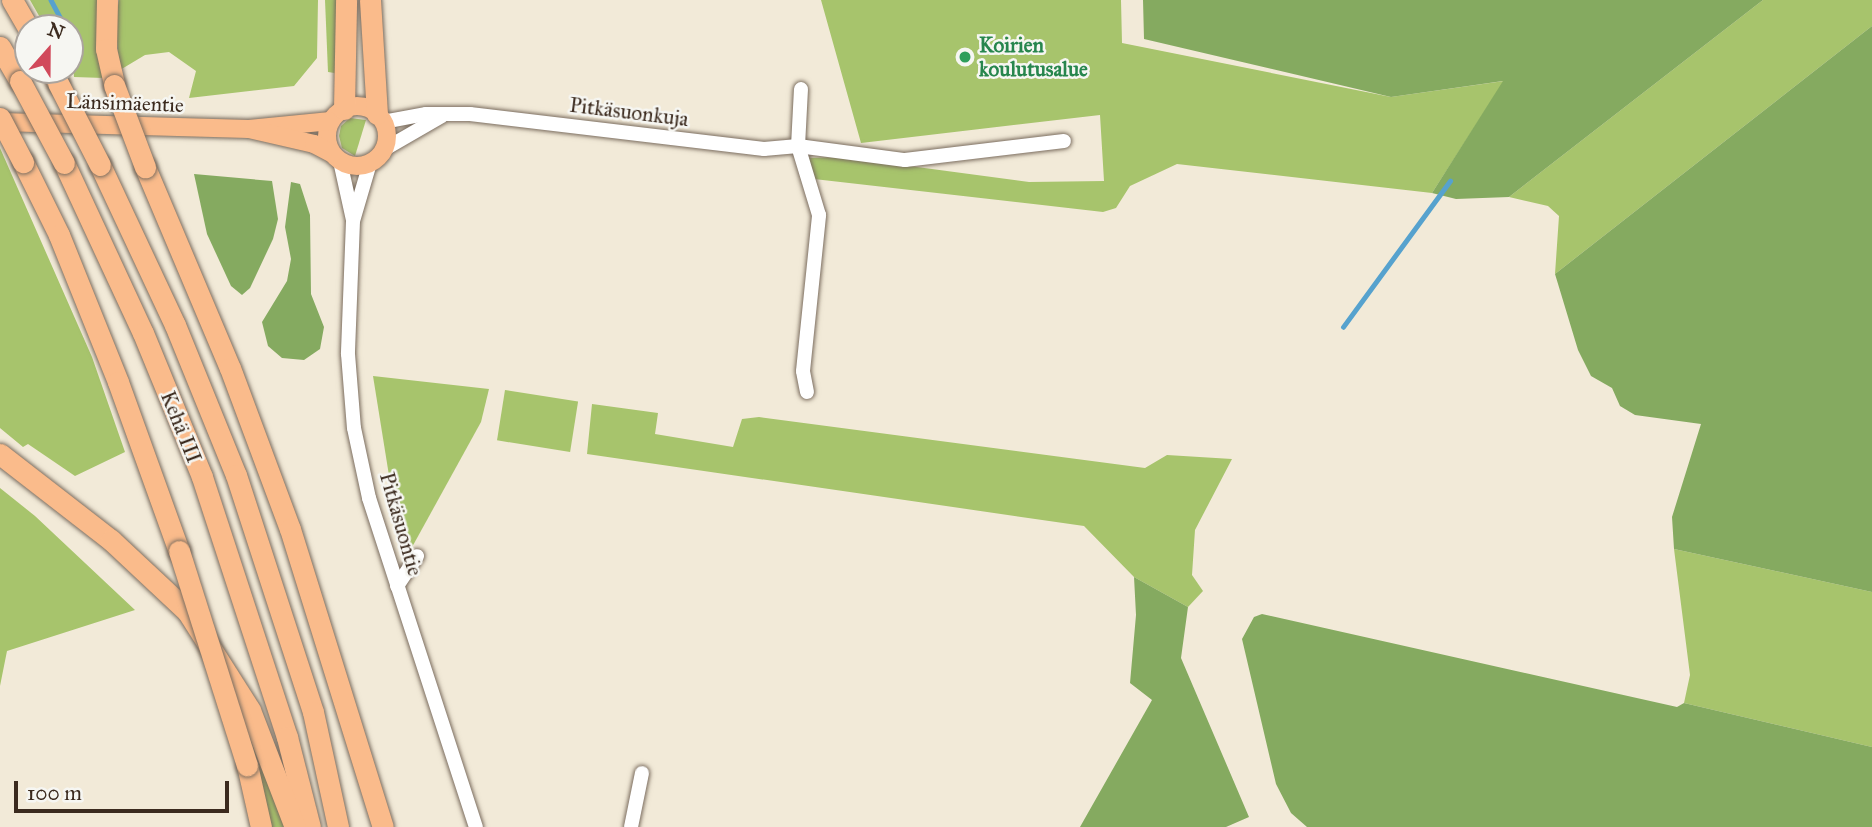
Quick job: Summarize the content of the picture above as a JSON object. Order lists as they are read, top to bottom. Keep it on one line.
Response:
{"streets":{"highway":["Kehä III"],"main road":["Länsimäentie"],"street":["Pitkäsuonkuja","Pitkäsuontie"]},"crossings":[["Länsimäentie","Pitkäsuonkuja"],["Länsimäentie","Pitkäsuontie"],["Pitkäsuonkuja","Pitkäsuontie"]],"places":["Koirien koulutusalue"],"scale_bar":"100 m","north":"top"}
